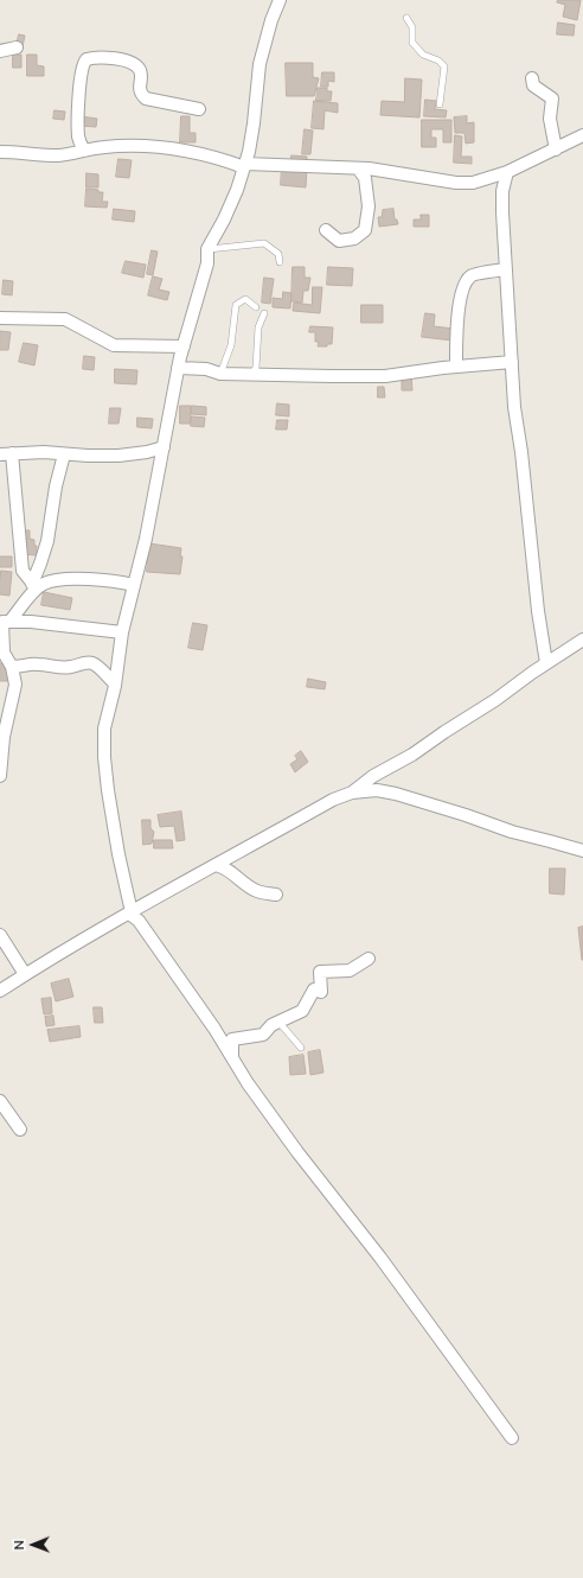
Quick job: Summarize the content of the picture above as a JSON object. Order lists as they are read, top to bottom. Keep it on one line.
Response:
{"north":"left"}
